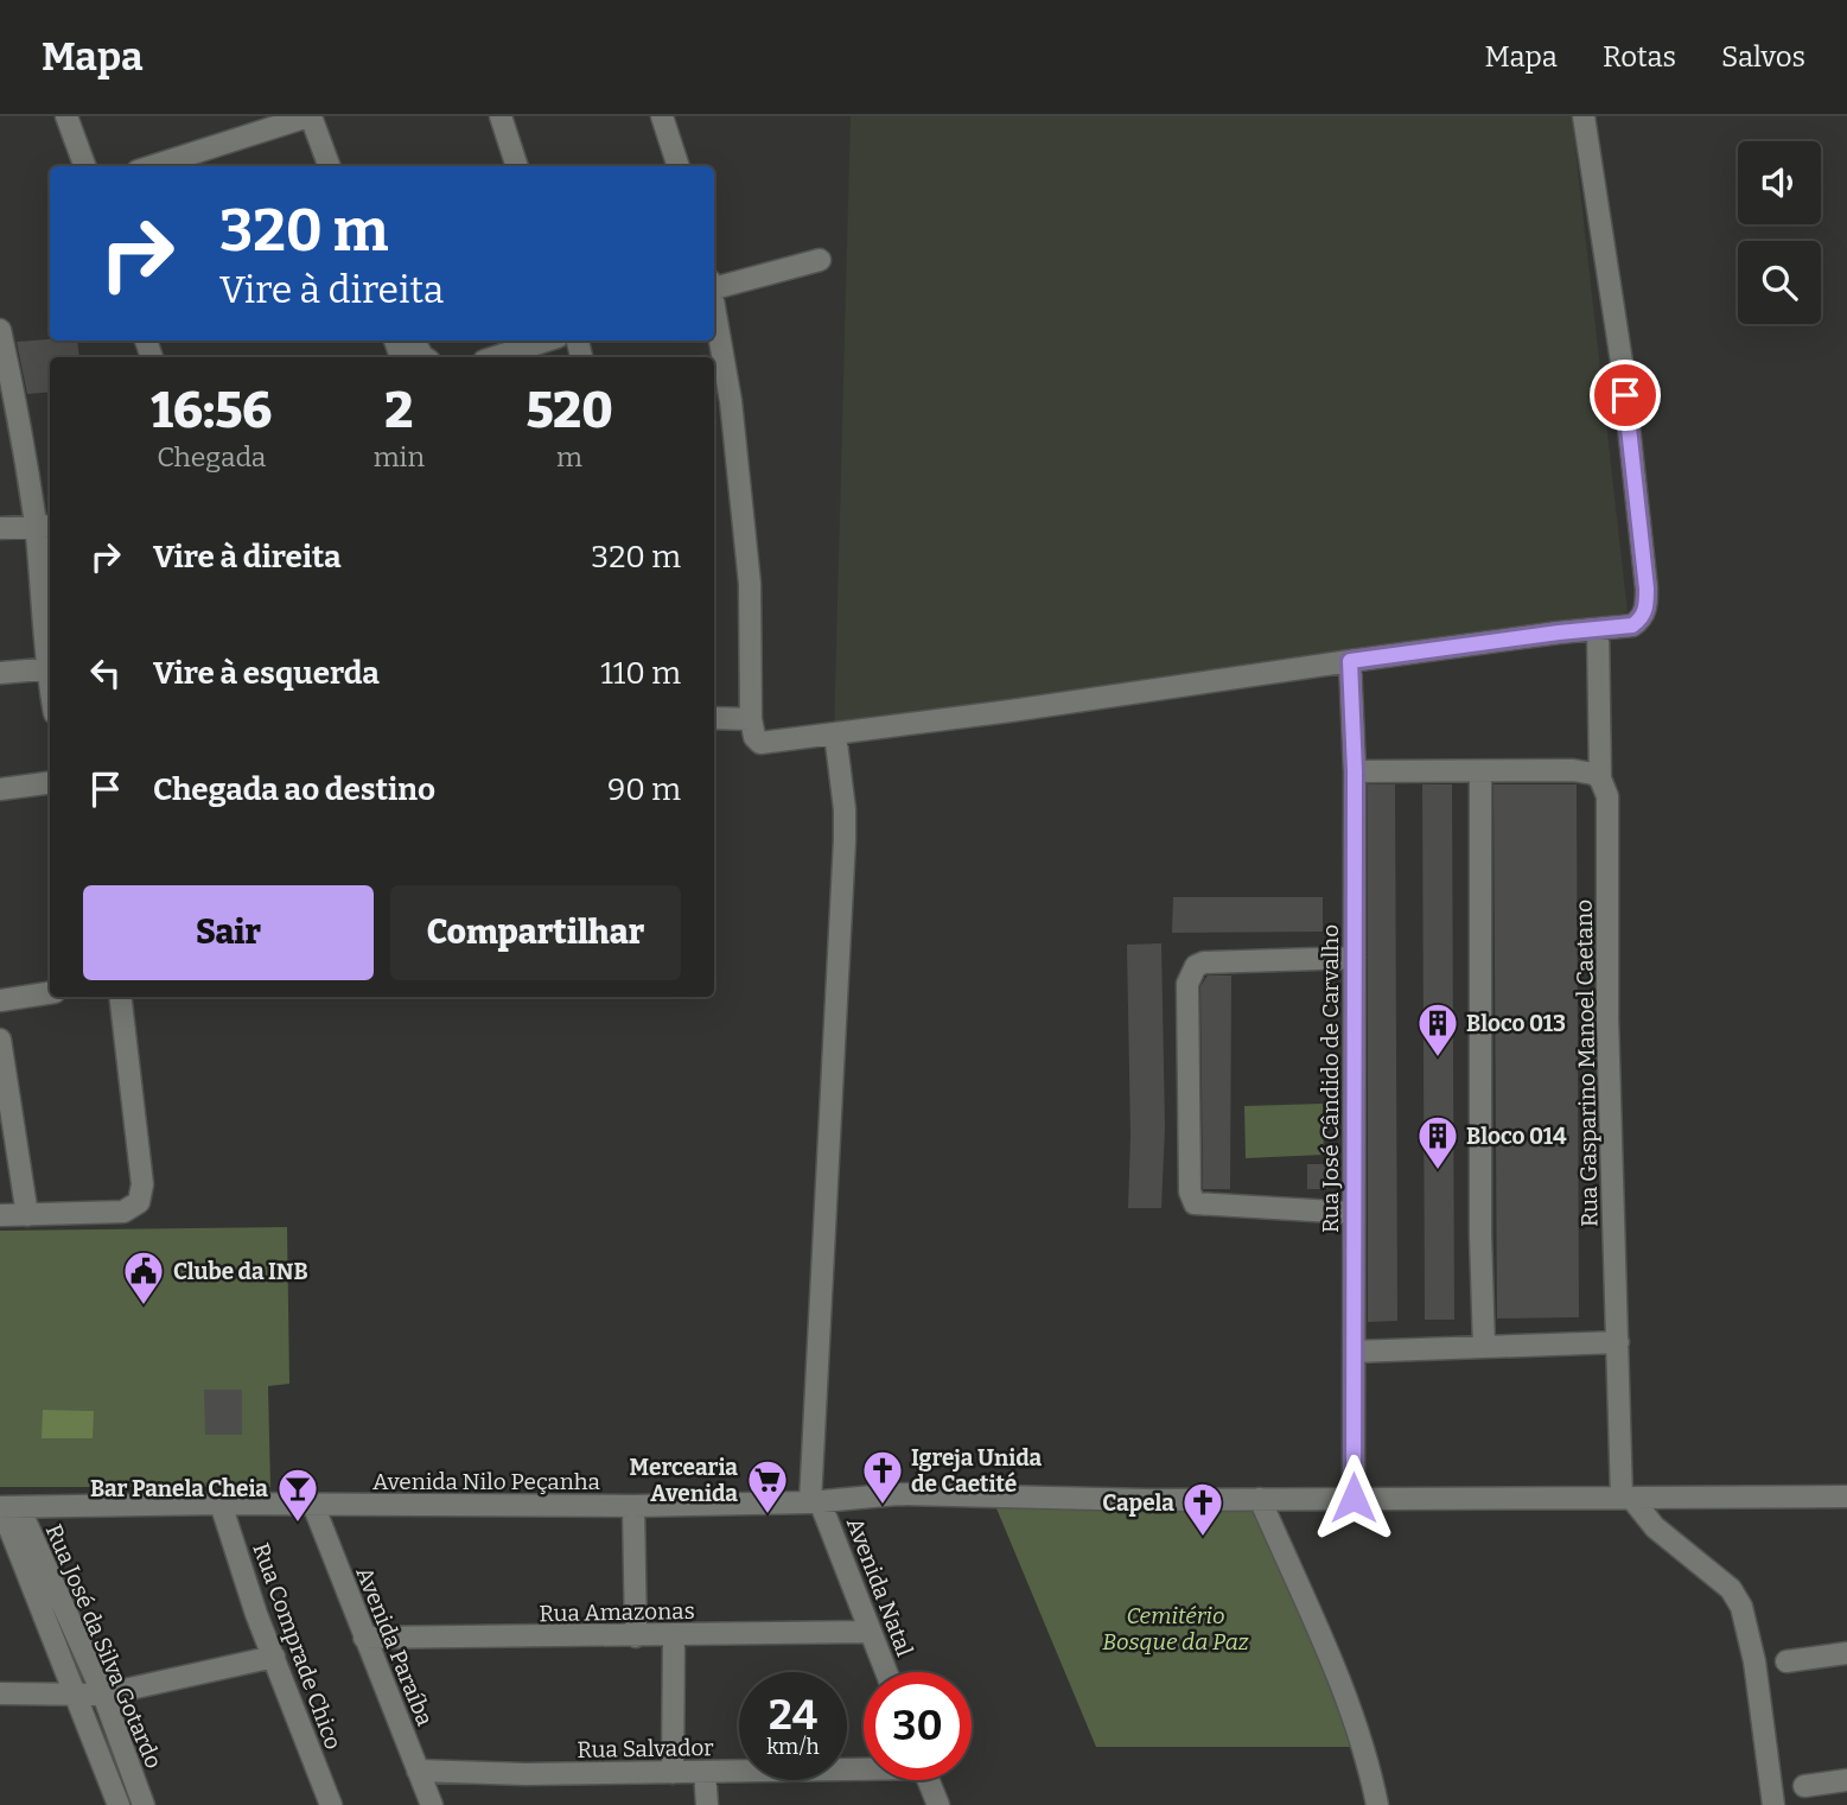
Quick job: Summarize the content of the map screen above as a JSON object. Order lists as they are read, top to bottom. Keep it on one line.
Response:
{"streets":{"street":["Rua Gasparino Manoel Caetano","Rua José Cândido de Carvalho","Avenida Nilo Peçanha","Avenida Natal","Rua Amazonas","Rua José da Silva Gotardo","Rua Comprade Chico","Avenida Paraíba","Rua Salvador"]},"crossings":[["Rua Gasparino Manoel Caetano","Avenida Nilo Peçanha"],["Rua José Cândido de Carvalho","Avenida Nilo Peçanha"],["Avenida Nilo Peçanha","Avenida Natal"],["Avenida Nilo Peçanha","Rua José da Silva Gotardo"],["Avenida Nilo Peçanha","Rua Comprade Chico"],["Avenida Nilo Peçanha","Avenida Paraíba"],["Avenida Natal","Rua Amazonas"],["Rua Amazonas","Avenida Paraíba"],["Avenida Paraíba","Rua Salvador"]],"parks":["Cemitério Bosque da Paz"],"places":{"building":["Bloco 013","Bloco 014"],"public building":["Clube da INB"],"church":["Igreja Unida de Caetité","Capela"],"supermarket":["Mercearia Avenida"],"bar":["Bar Panela Cheia"]},"page":{"header":"Mapa","nav":["Mapa","Rotas","Salvos"],"turn":["320 m","Vire à direita"],"eta":["16:56","Chegada","2","min","520","m"],"list":[{"name":"Vire à direita","value":"320 m"},{"name":"Vire à esquerda","value":"110 m"},{"name":"Chegada ao destino","value":"90 m"}],"buttons":["Sair","Compartilhar"],"speed":"24 km/h","limit":"30"}}
